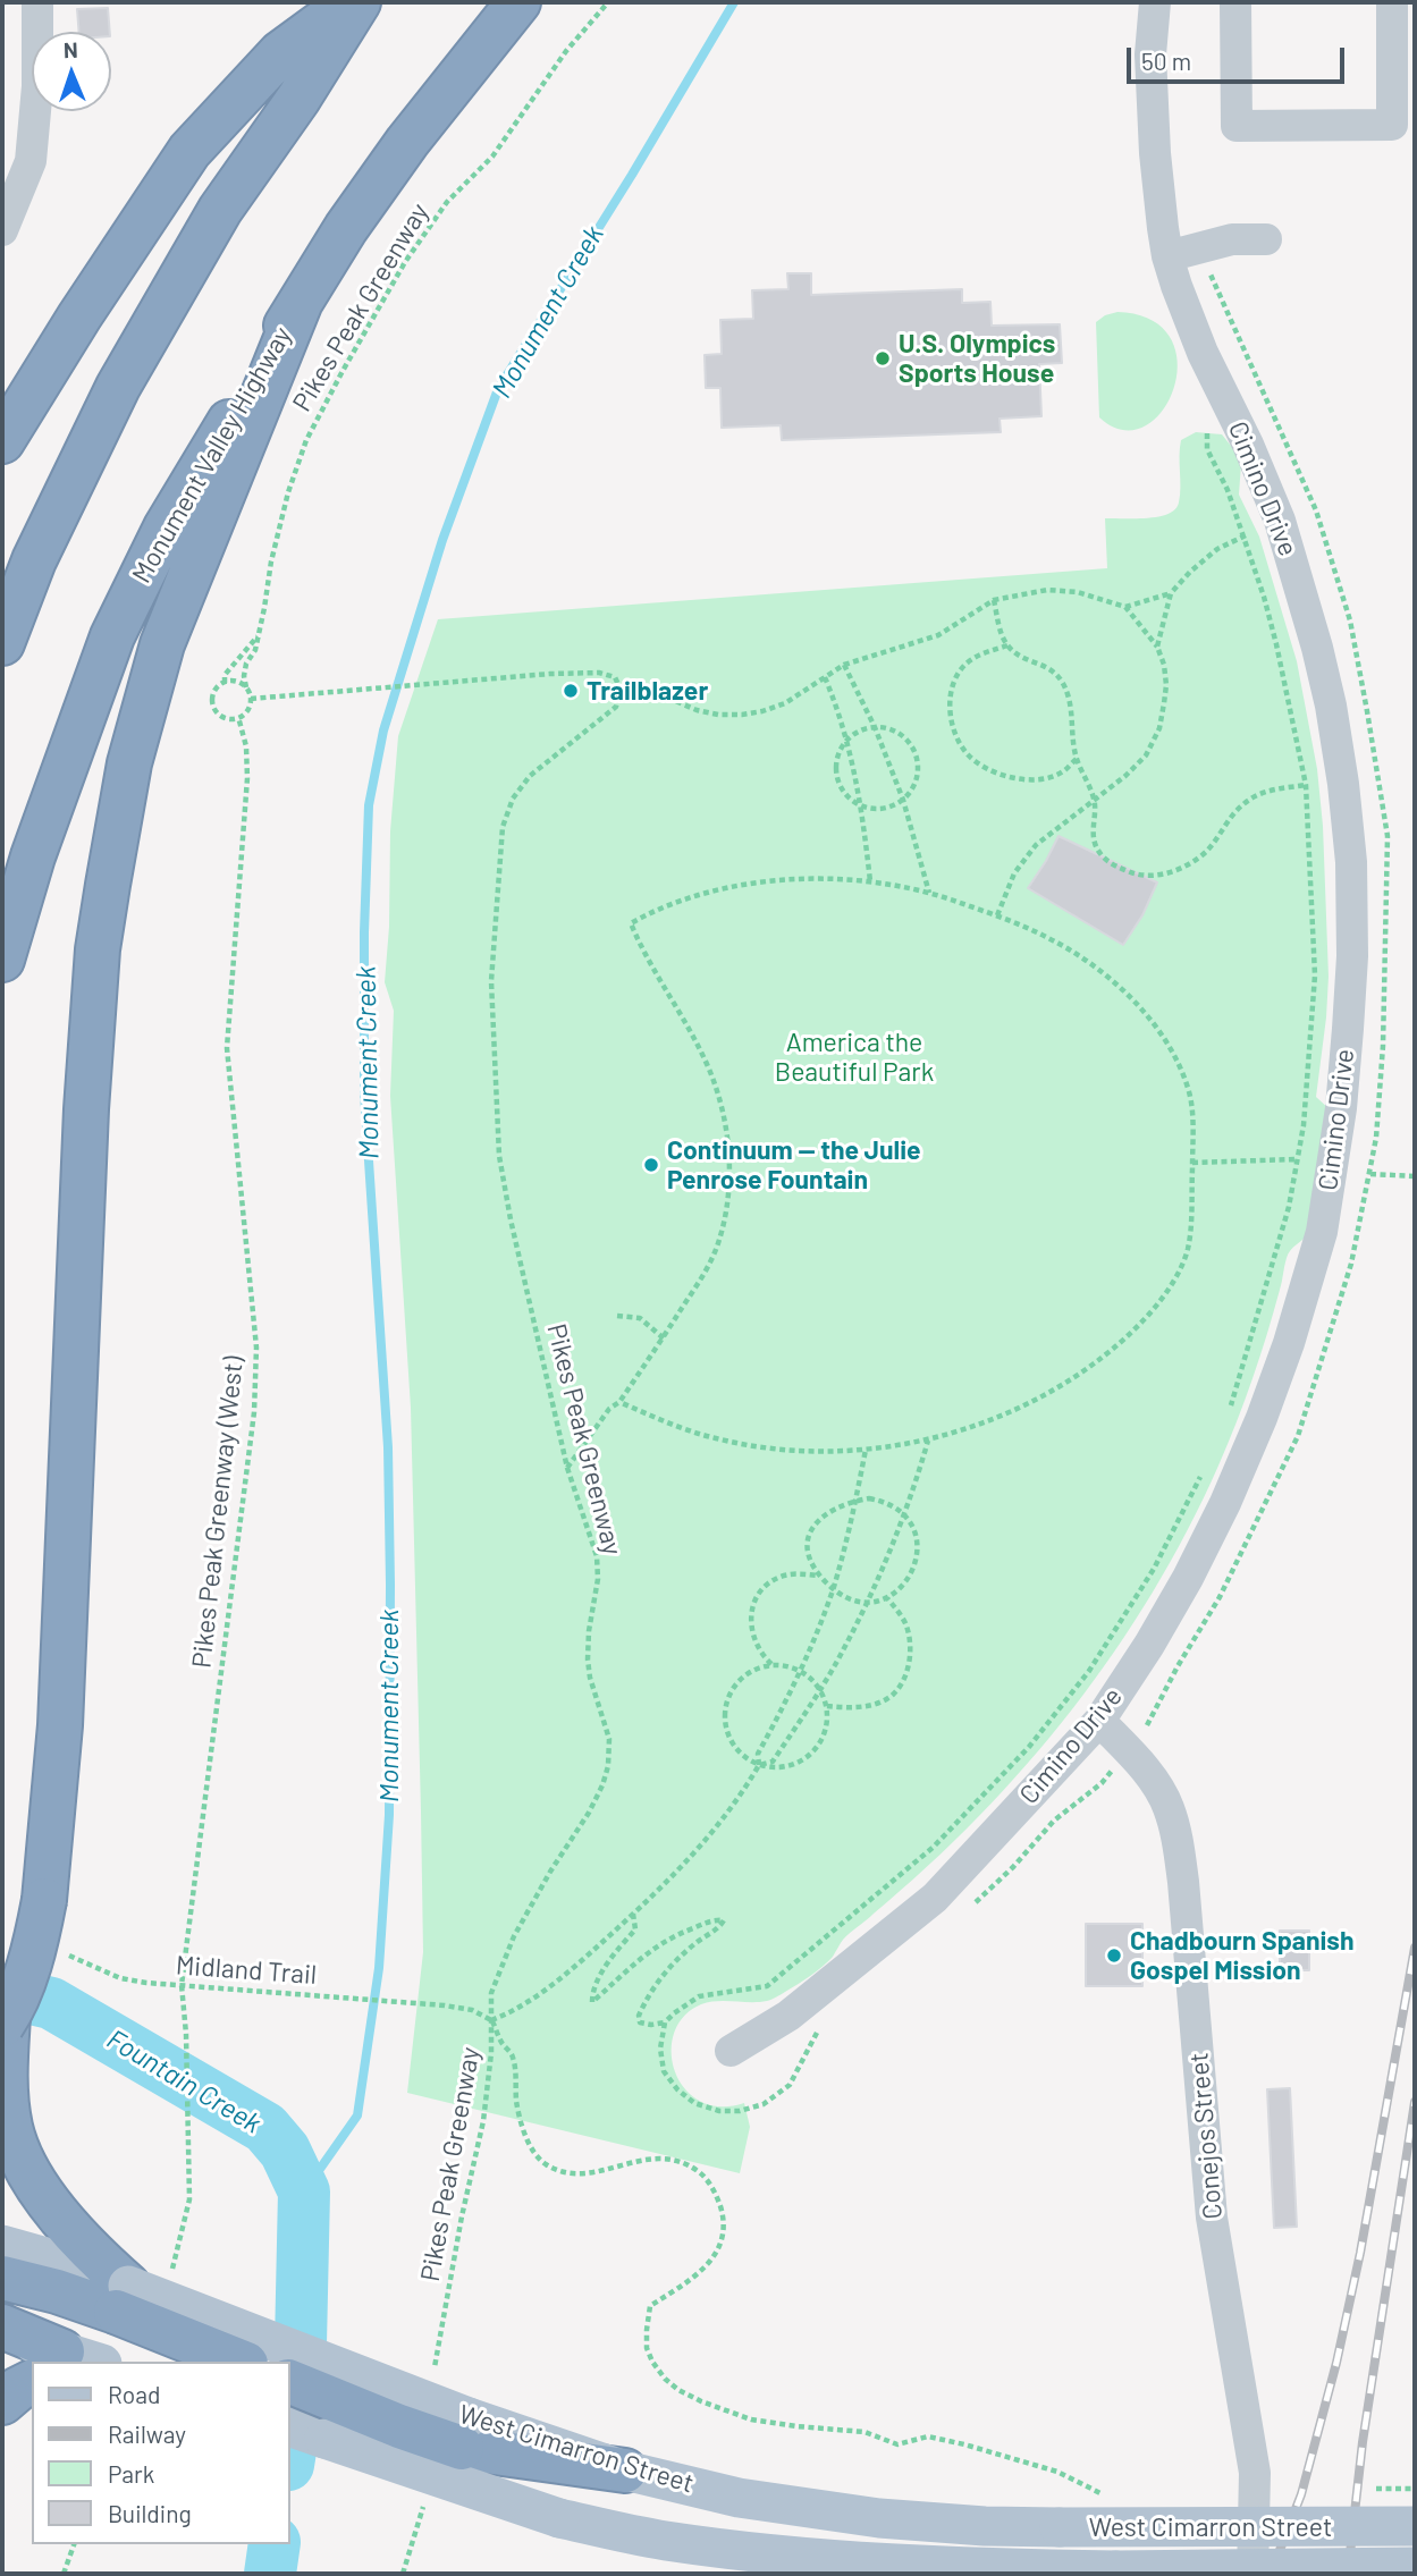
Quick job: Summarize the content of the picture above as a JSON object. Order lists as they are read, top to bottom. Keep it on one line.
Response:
{"streets":{"highway":["Monument Valley Highway"],"main road":["West Cimarron Street"],"street":["Cimino Drive","Conejos Street"],"path":["Pikes Peak Greenway","Pikes Peak Greenway (West)","Midland Trail"]},"crossings":[["Pikes Peak Greenway","Pikes Peak Greenway (West)"],["Pikes Peak Greenway","Midland Trail"],["Cimino Drive","Conejos Street"],["Pikes Peak Greenway (West)","Midland Trail"]],"water":["Monument Creek","Fountain Creek"],"parks":["America the Beautiful Park"],"places":["U.S. Olympics Sports House","Trailblazer","Continuum — the Julie Penrose Fountain","Chadbourn Spanish Gospel Mission"],"legend":["Road","Railway","Park","Building"],"scale_bar":"50 m","north":"top"}
